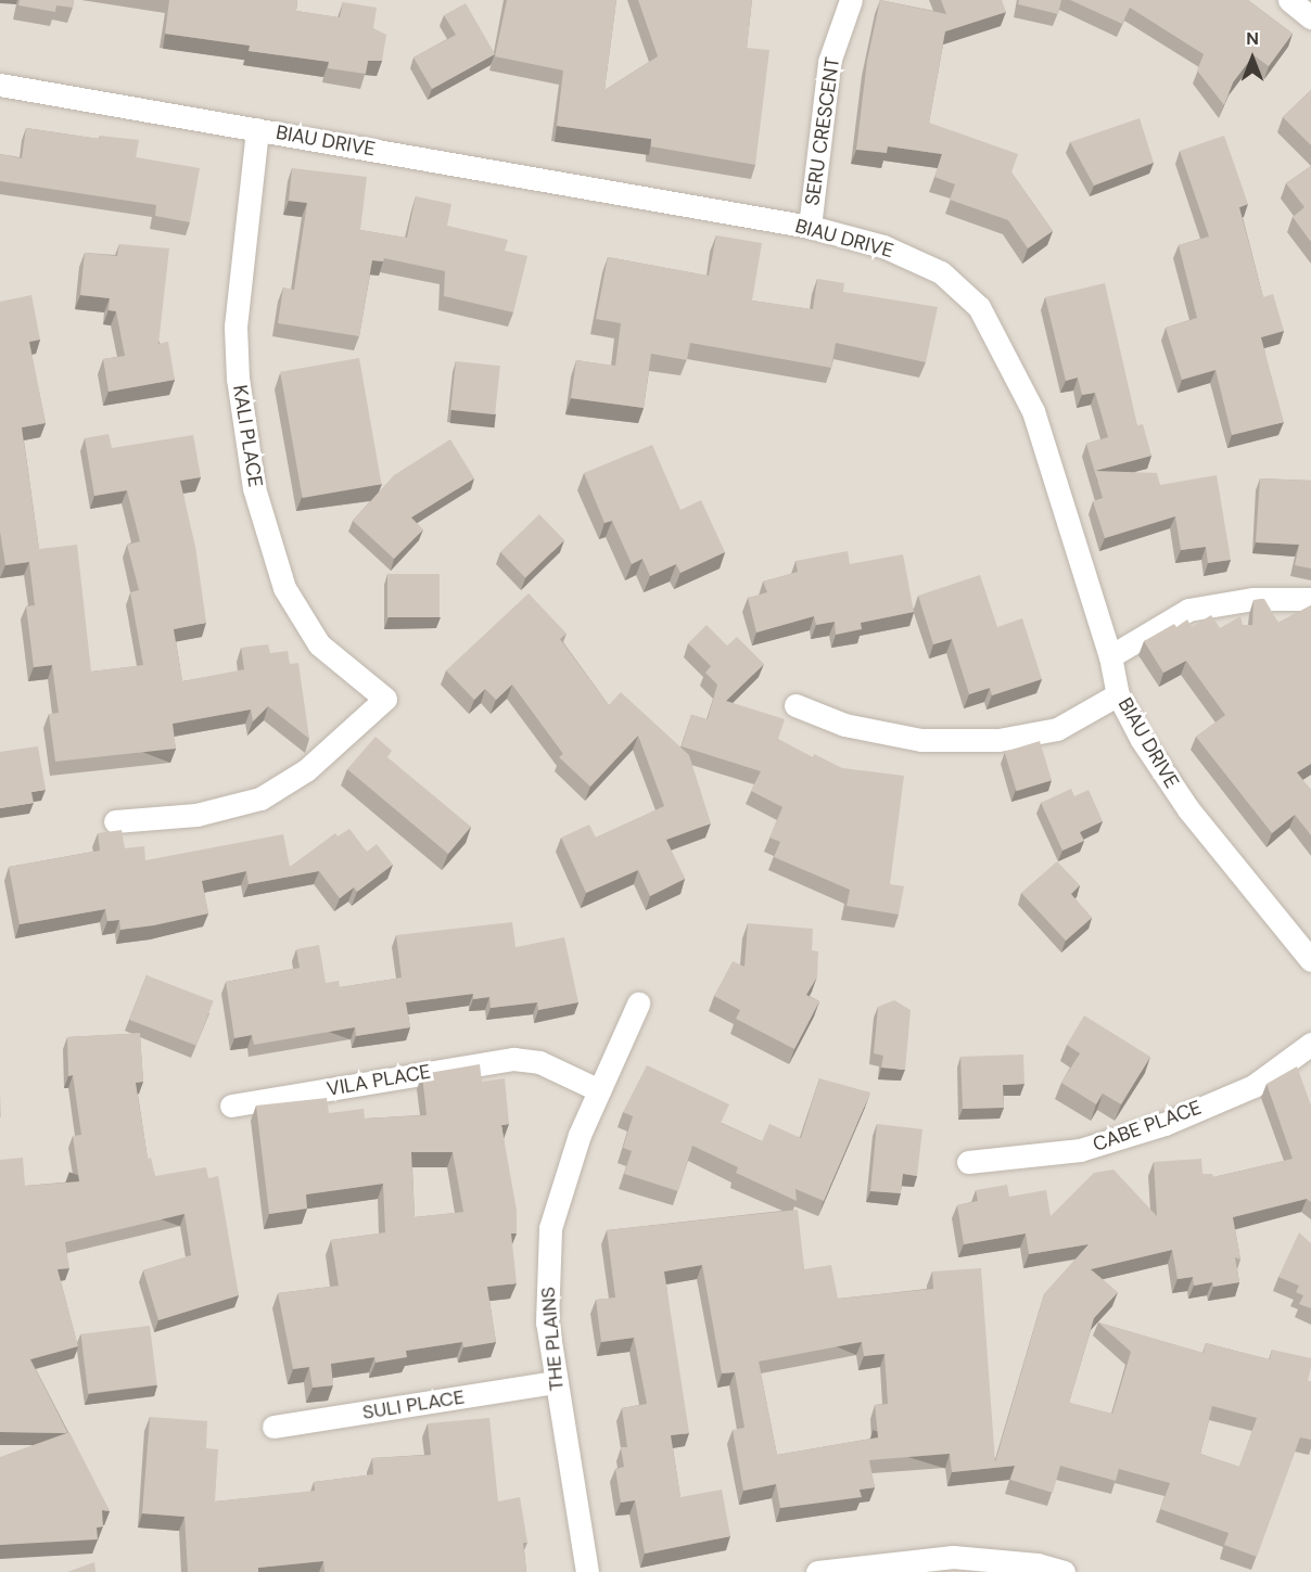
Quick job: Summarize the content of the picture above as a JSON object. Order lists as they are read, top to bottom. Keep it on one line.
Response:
{"streets":{"street":["SERU CRESCENT","BIAU DRIVE","KALI PLACE","VILA PLACE","CABE PLACE","THE PLAINS","SULI PLACE"]},"crossings":[["SERU CRESCENT","BIAU DRIVE"],["BIAU DRIVE","KALI PLACE"],["VILA PLACE","THE PLAINS"],["THE PLAINS","SULI PLACE"]],"north":"top"}
